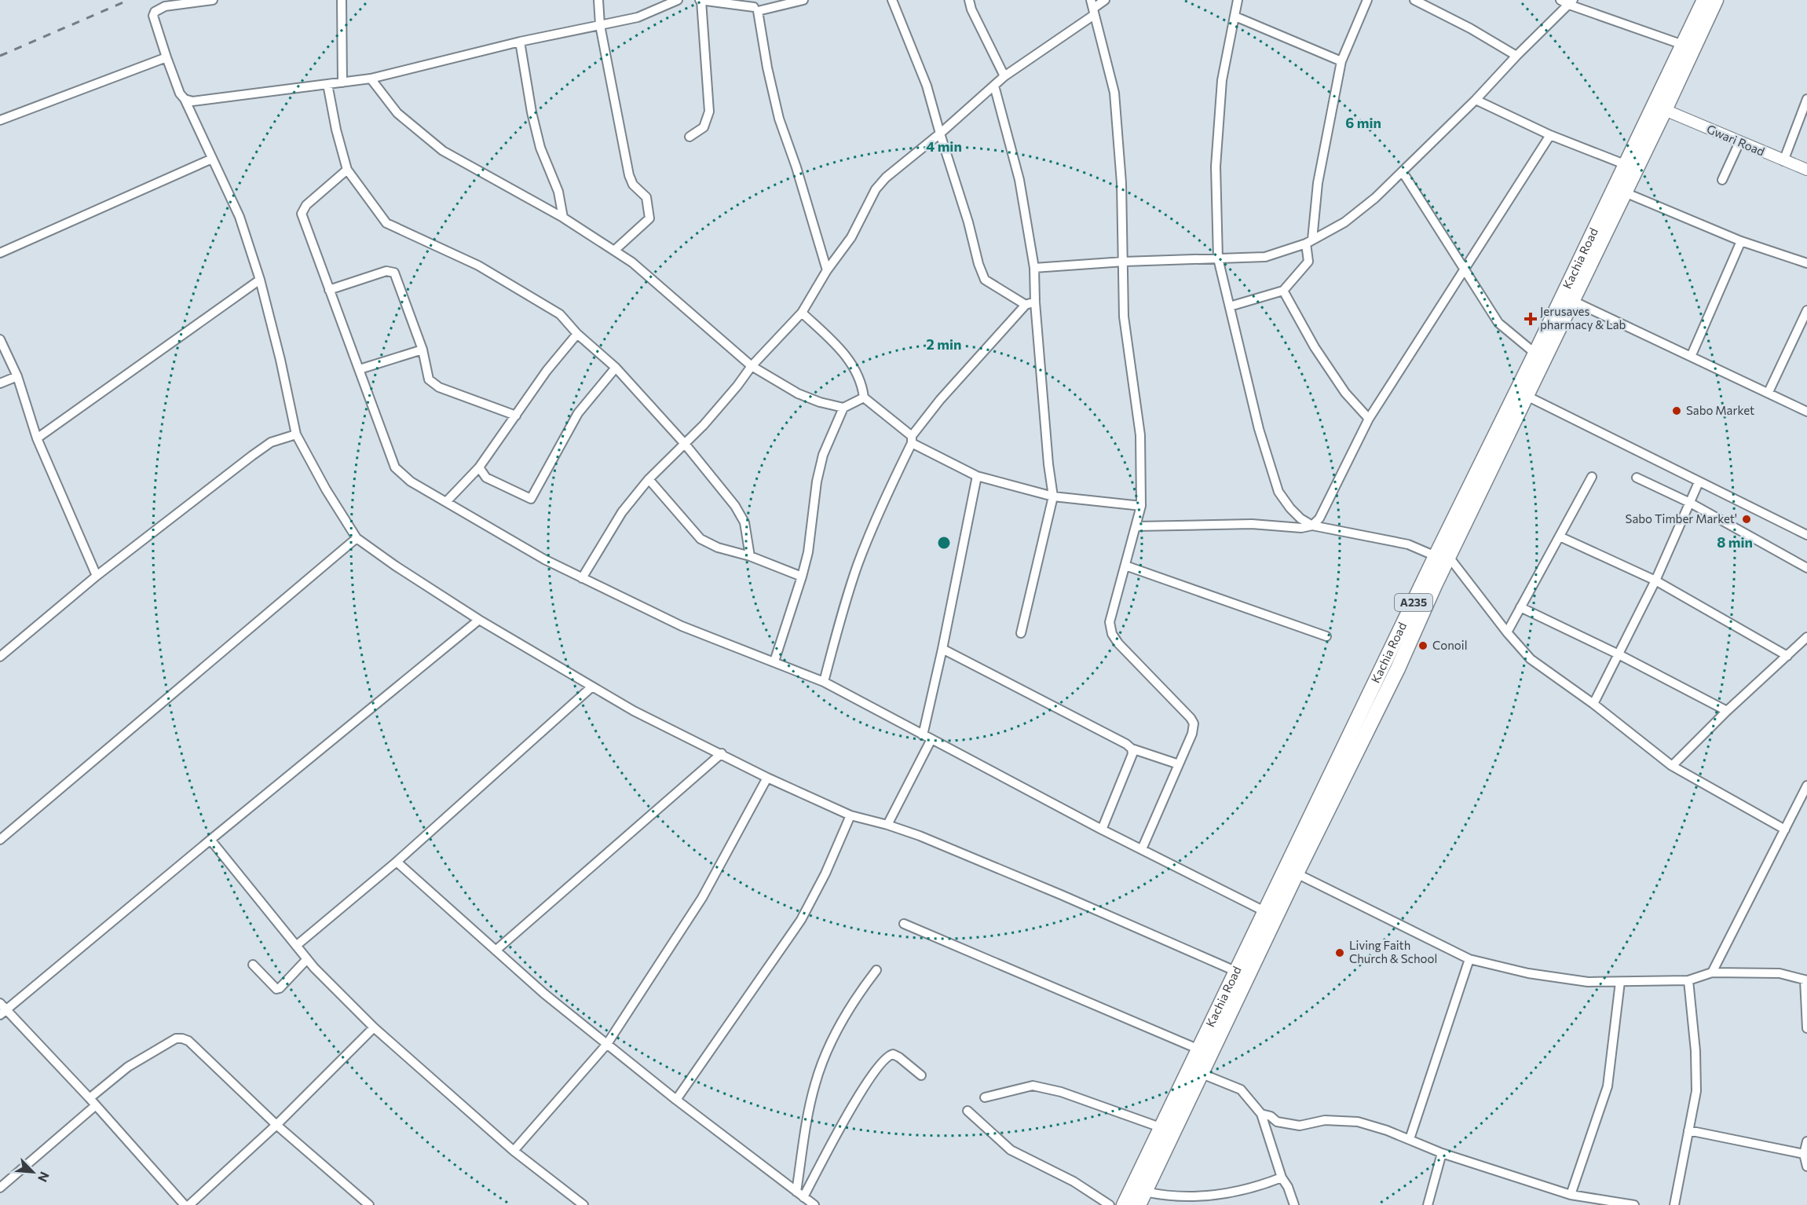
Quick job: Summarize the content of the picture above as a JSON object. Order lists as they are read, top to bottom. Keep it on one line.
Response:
{"streets":{"highway":["Kachia Road","A235"],"street":["Gwari Road"]},"crossings":[["Gwari Road","Kachia Road"]],"places":{"health":["Jerusaves pharmacy & Lab"],"other":["Sabo Market","Sabo Timber Market'","Conoil","Living Faith Church & School"]},"north":"bottom right","rings":["6 min","4 min","2 min","8 min"]}
